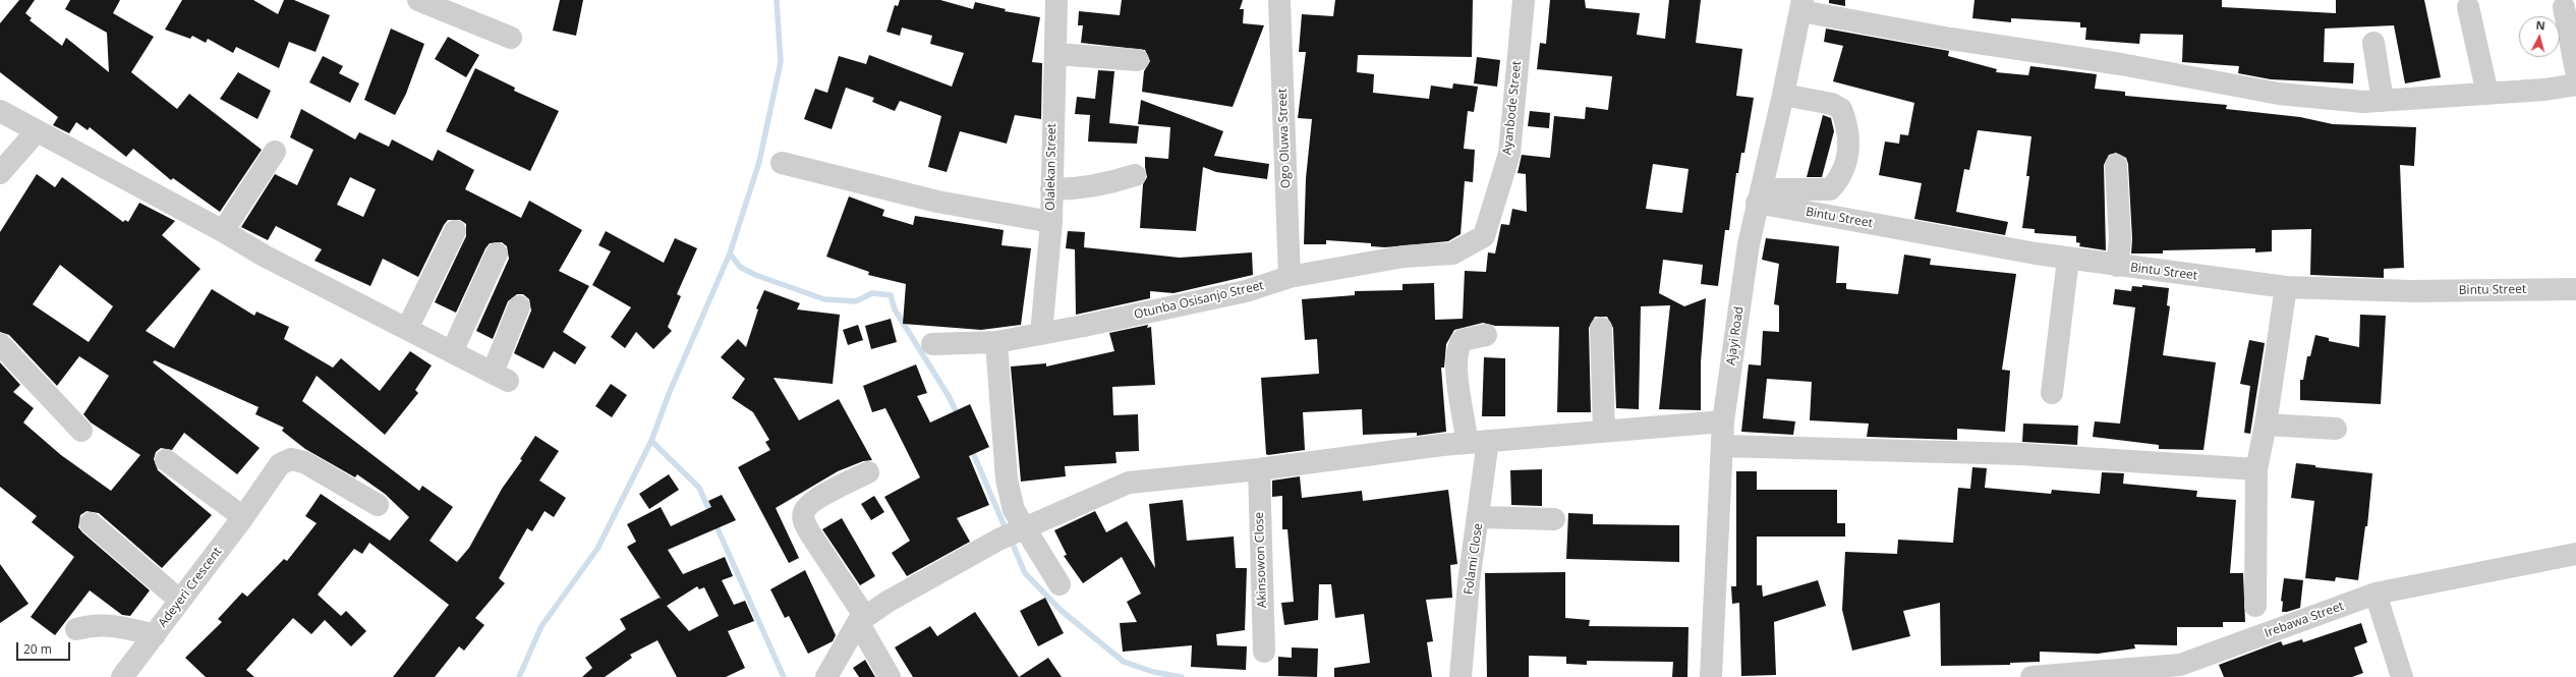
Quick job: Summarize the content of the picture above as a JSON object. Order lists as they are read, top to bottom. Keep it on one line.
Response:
{"streets":{"street":["Ayanbode Street","Ogo Oluwa Street","Olalekan Street","Bintu Street","Otunba Osisanjo Street","Ajayi Road","Folami Close","Akinsowon Close","Adeyeri Crescent","Irebawa Street"]},"crossings":[["Ayanbode Street","Otunba Osisanjo Street"],["Ogo Oluwa Street","Otunba Osisanjo Street"],["Olalekan Street","Otunba Osisanjo Street"],["Bintu Street","Ajayi Road"]],"scale_bar":"20 m","north":"top"}
